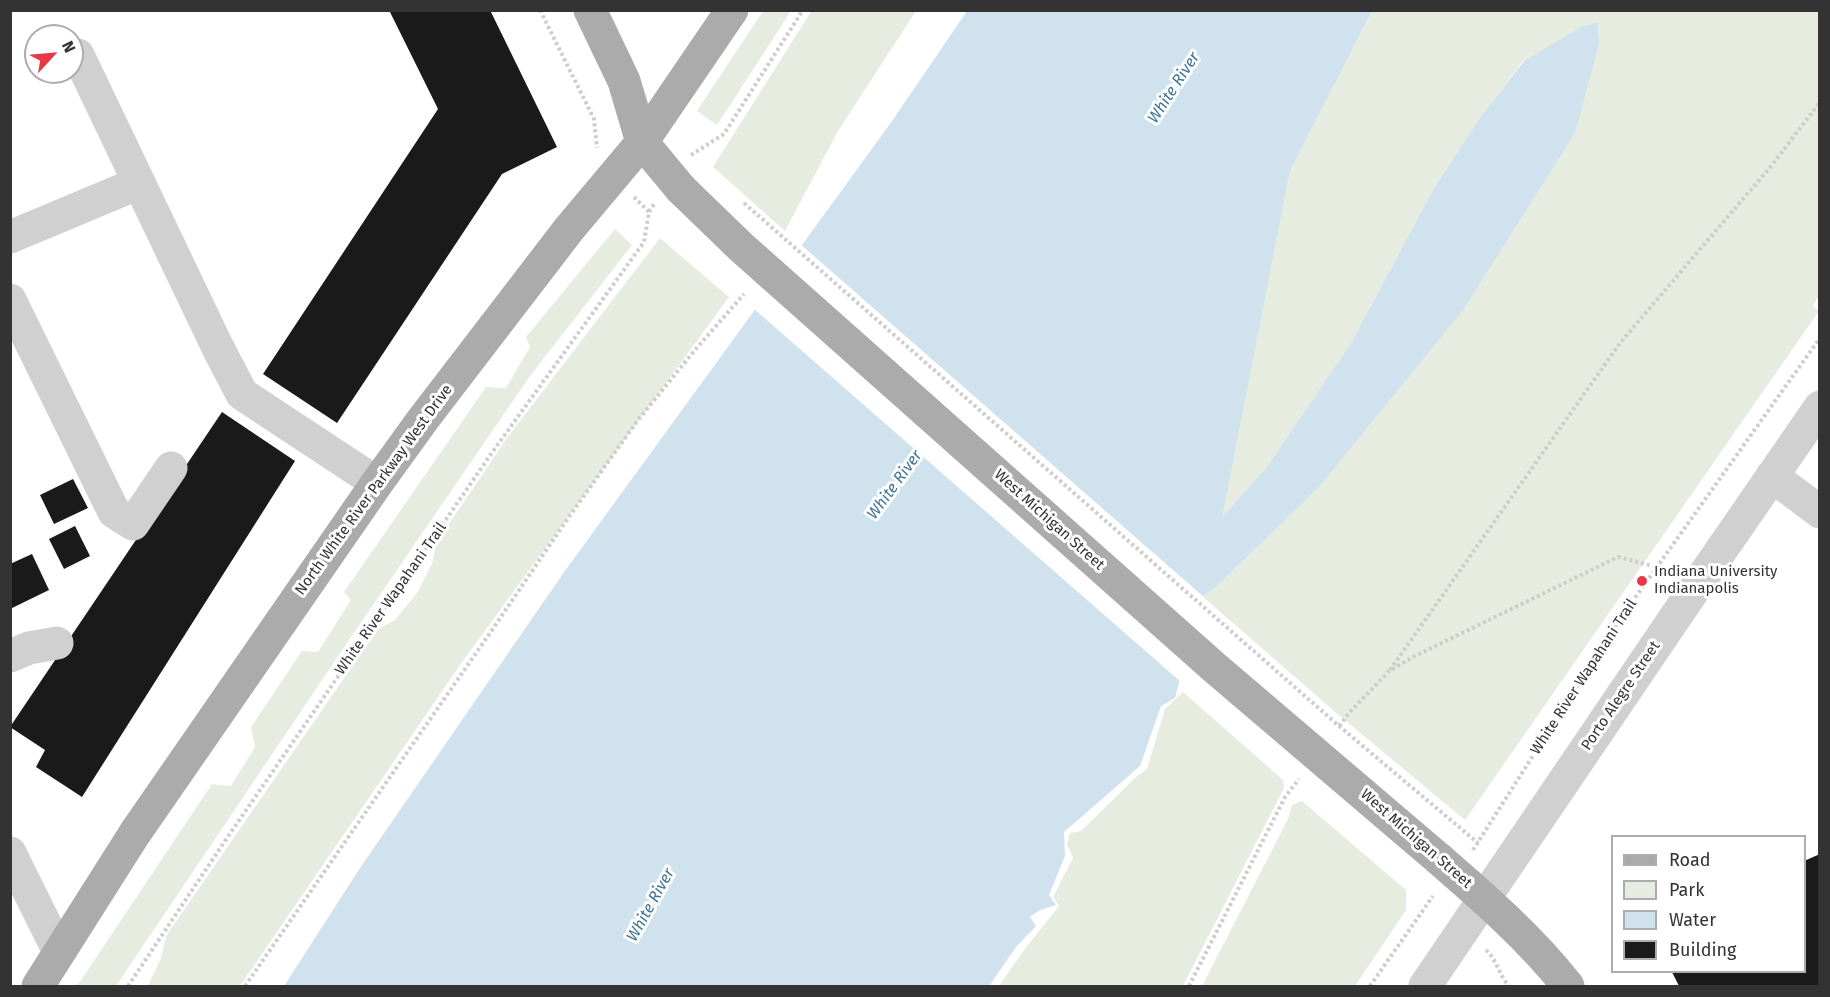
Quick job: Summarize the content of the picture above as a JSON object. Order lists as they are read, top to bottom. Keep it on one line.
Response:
{"streets":{"main road":["North White River Parkway West Drive","West Michigan Street"],"street":["Porto Alegre Street"],"path":["White River Wapahani Trail"]},"crossings":[["North White River Parkway West Drive","West Michigan Street"],["West Michigan Street","Porto Alegre Street"]],"water":["White River"],"places":["Indiana University Indianapolis"],"legend":["Road","Park","Water","Building"],"north":"top right"}
